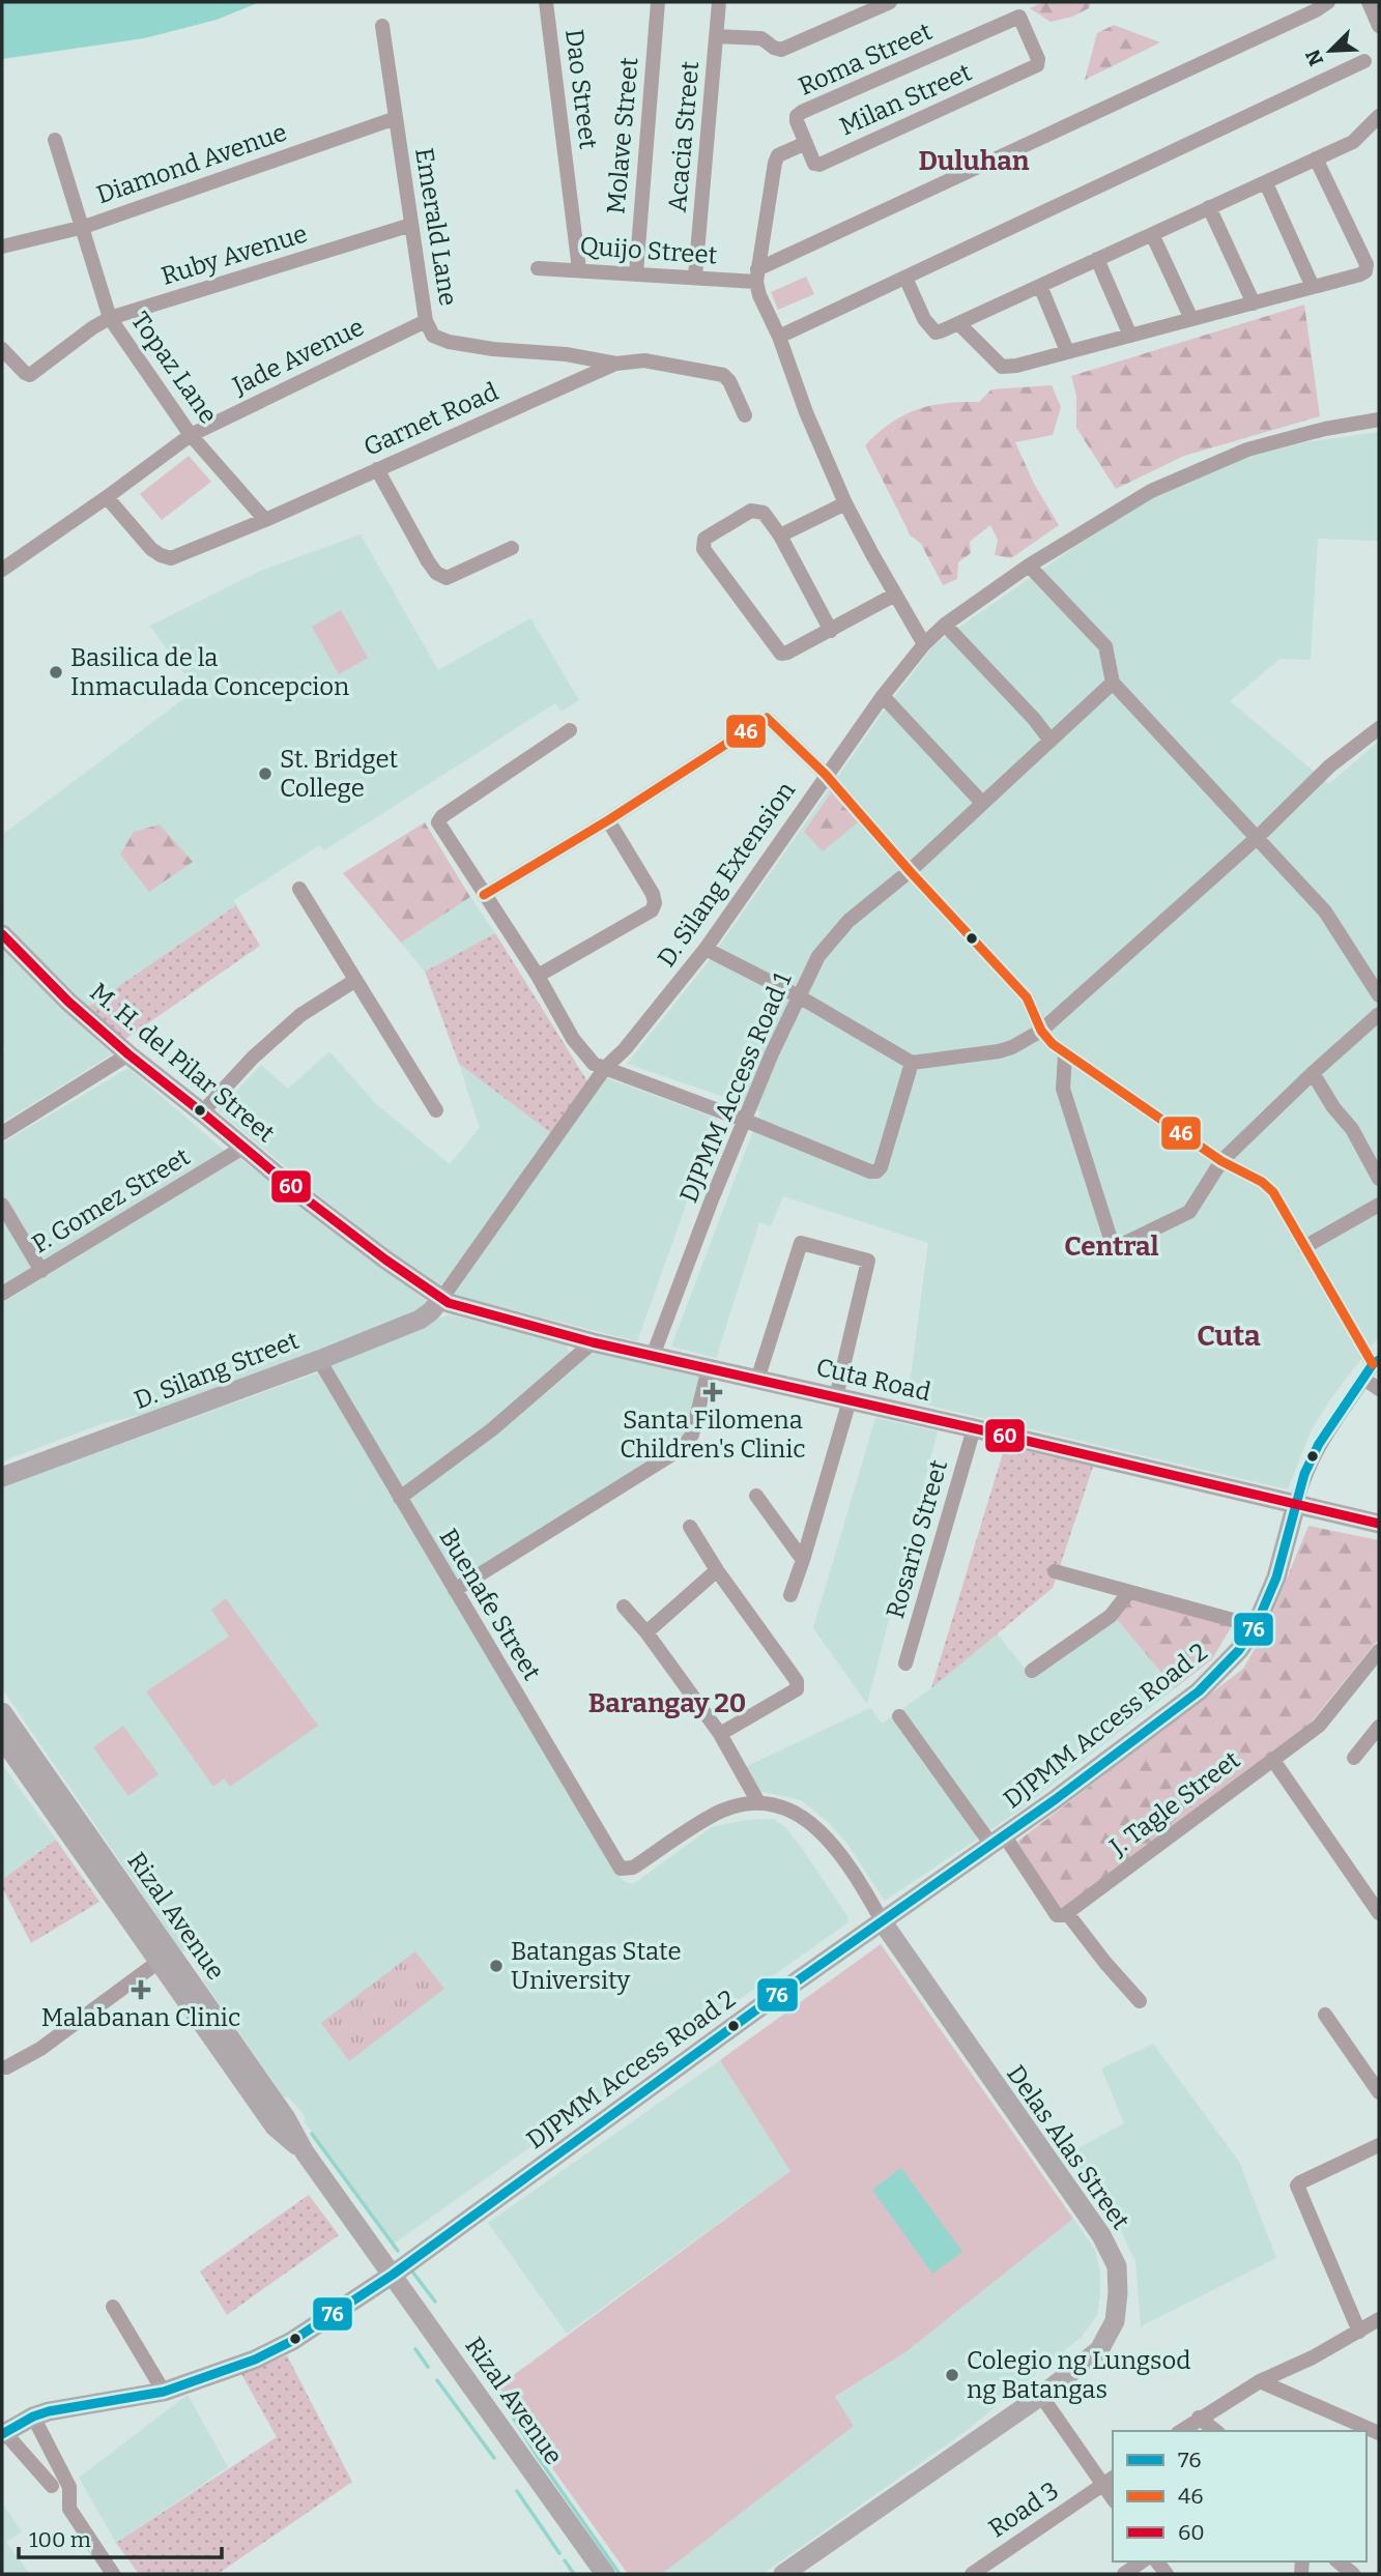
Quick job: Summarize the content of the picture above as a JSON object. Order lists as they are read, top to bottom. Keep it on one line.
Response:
{"streets":{"street":["Roma Street","Dao Street","Milan Street","Molave Street","Acacia Street","Diamond Avenue","Emerald Lane","Quijo Street","Ruby Avenue","Jade Avenue","Topaz Lane","Garnet Road","D. Silang Extension","M. H. del Pilar Street","DJPMM Access Road 1","P. Gomez Street","D. Silang Street","Cuta Road","Rosario Street","Buenafe Street","DJPMM Access Road 2","J. Tagle Street","Rizal Avenue","Delas Alas Street","Road 3"]},"crossings":[["Roma Street","Milan Street"],["Dao Street","Quijo Street"],["Molave Street","Quijo Street"],["Acacia Street","Quijo Street"],["Diamond Avenue","Emerald Lane"],["Diamond Avenue","Topaz Lane"],["Emerald Lane","Ruby Avenue"],["Emerald Lane","Jade Avenue"],["Emerald Lane","Garnet Road"],["Ruby Avenue","Topaz Lane"],["Jade Avenue","Topaz Lane"],["Jade Avenue","Garnet Road"],["Topaz Lane","Garnet Road"],["D. Silang Extension","M. H. del Pilar Street"],["D. Silang Extension","D. Silang Street"],["D. Silang Extension","Cuta Road"],["D. Silang Extension","DJPMM Access Road 2"],["M. H. del Pilar Street","P. Gomez Street"],["M. H. del Pilar Street","D. Silang Street"],["M. H. del Pilar Street","Cuta Road"],["DJPMM Access Road 1","Cuta Road"],["DJPMM Access Road 1","DJPMM Access Road 2"],["D. Silang Street","Cuta Road"],["D. Silang Street","Buenafe Street"],["Cuta Road","Rosario Street"],["Cuta Road","DJPMM Access Road 2"],["Buenafe Street","Delas Alas Street"],["DJPMM Access Road 2","Rizal Avenue"],["DJPMM Access Road 2","Delas Alas Street"]],"districts":["Duluhan","Central","Cuta","Barangay 20"],"places":{"other":["Basilica de la Inmaculada Concepcion","St. Bridget College","Batangas State University","Colegio ng Lungsod ng Batangas"],"health":["Santa Filomena Children's Clinic","Malabanan Clinic"]},"lines":["transit line 46","transit line 60","transit line 76"],"legend":["76","46","60"],"scale_bar":"100 m","north":"bottom left"}
